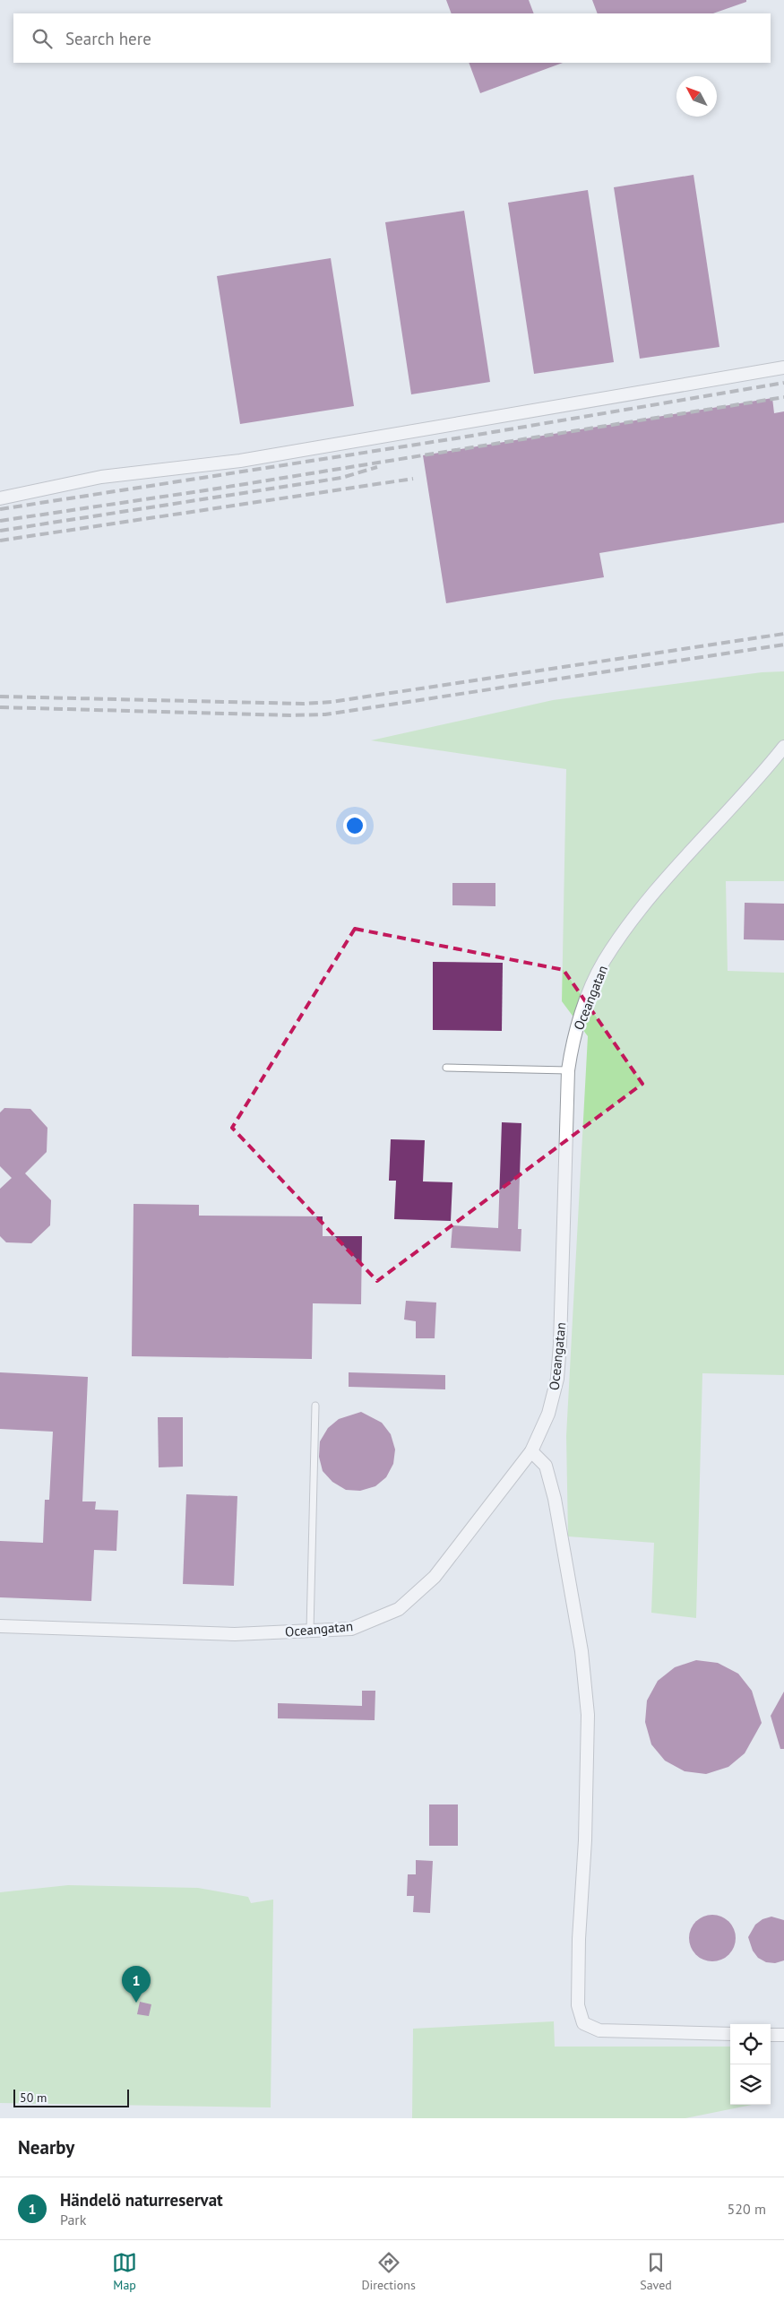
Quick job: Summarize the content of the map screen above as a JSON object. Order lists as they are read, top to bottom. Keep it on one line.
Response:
{"streets":{"street":["Oceangatan"]},"scale_bar":"50 m","north":"top left","page":{"search":"Search here","pins":"1","scale":"50 m","heading":"Nearby","list":[{"mark":"1","name":"Händelö naturreservat","note":"Park","value":"520 m"}],"nav":["Map","Directions","Saved"]}}
